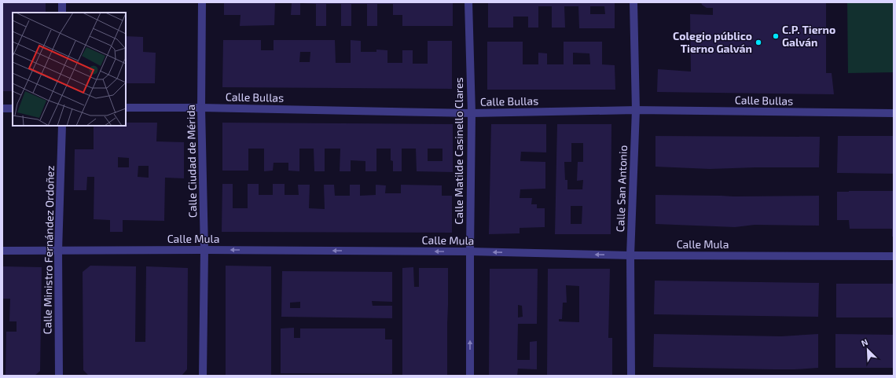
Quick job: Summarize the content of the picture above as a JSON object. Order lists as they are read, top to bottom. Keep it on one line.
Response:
{"streets":{"street":["Calle Bullas","Calle Matilde Casinello Clares","Calle Ciudad de Mérida","Calle San Antonio","Calle Mula","Calle Ministro Fernández Ordoñez"]},"crossings":[["Calle Bullas","Calle Matilde Casinello Clares"],["Calle Bullas","Calle Ciudad de Mérida"],["Calle Bullas","Calle San Antonio"],["Calle Matilde Casinello Clares","Calle Mula"],["Calle Ciudad de Mérida","Calle Mula"],["Calle San Antonio","Calle Mula"],["Calle Mula","Calle Ministro Fernández Ordoñez"]],"one_way":["Calle Mula"],"places":["C.P. Tierno Galván","Colegio público Tierno Galván"],"north":"top left"}
